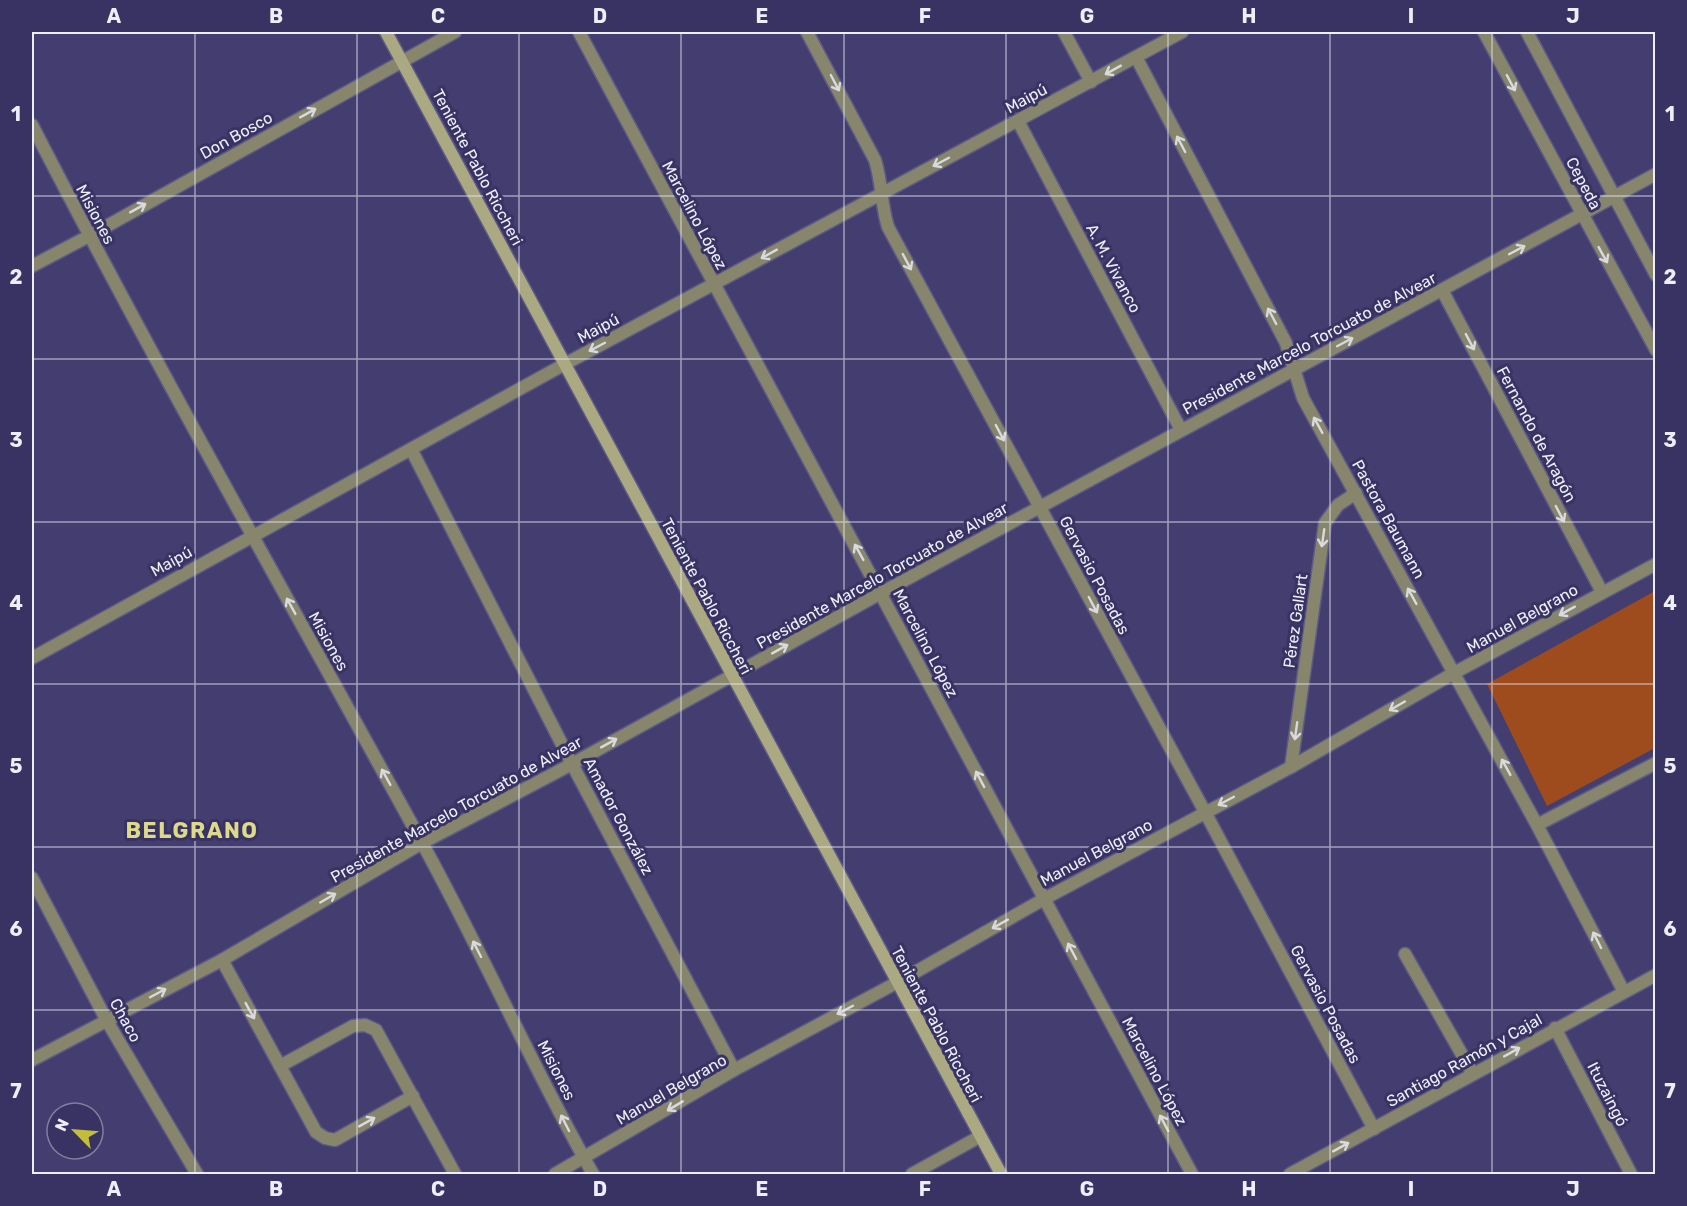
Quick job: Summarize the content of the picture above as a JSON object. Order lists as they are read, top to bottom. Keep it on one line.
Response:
{"streets":{"street":["Maipú","Don Bosco","Teniente Pablo Riccheri","Cepeda","Misiones","Marcelino López","A. M. Vivanco","Presidente Marcelo Torcuato de Alvear","Fernando de Aragón","Pastora Baumann","Gervasio Posadas","Manuel Belgrano","Pérez Gallart","Amador González","Chaco","Santiago Ramón y Cajal","Ituzaingó"]},"crossings":[["Maipú","Teniente Pablo Riccheri"],["Maipú","Misiones"],["Maipú","Marcelino López"],["Maipú","A. M. Vivanco"],["Maipú","Pastora Baumann"],["Maipú","Gervasio Posadas"],["Maipú","Amador González"],["Don Bosco","Teniente Pablo Riccheri"],["Don Bosco","Misiones"],["Teniente Pablo Riccheri","Presidente Marcelo Torcuato de Alvear"],["Teniente Pablo Riccheri","Manuel Belgrano"],["Cepeda","Presidente Marcelo Torcuato de Alvear"],["Misiones","Presidente Marcelo Torcuato de Alvear"],["Misiones","Manuel Belgrano"],["Marcelino López","Presidente Marcelo Torcuato de Alvear"],["Marcelino López","Manuel Belgrano"],["A. M. Vivanco","Presidente Marcelo Torcuato de Alvear"],["Presidente Marcelo Torcuato de Alvear","Fernando de Aragón"],["Presidente Marcelo Torcuato de Alvear","Pastora Baumann"],["Presidente Marcelo Torcuato de Alvear","Gervasio Posadas"],["Presidente Marcelo Torcuato de Alvear","Amador González"],["Presidente Marcelo Torcuato de Alvear","Chaco"],["Fernando de Aragón","Manuel Belgrano"],["Pastora Baumann","Manuel Belgrano"],["Pastora Baumann","Pérez Gallart"],["Pastora Baumann","Santiago Ramón y Cajal"],["Gervasio Posadas","Manuel Belgrano"],["Gervasio Posadas","Santiago Ramón y Cajal"],["Manuel Belgrano","Pérez Gallart"],["Manuel Belgrano","Amador González"],["Santiago Ramón y Cajal","Ituzaingó"]],"one_way":["Maipú","Don Bosco","Misiones","Marcelino López","Presidente Marcelo Torcuato de Alvear","Fernando de Aragón","Pastora Baumann","Gervasio Posadas","Manuel Belgrano","Pérez Gallart","Santiago Ramón y Cajal"],"districts":["BELGRANO"],"north":"top left","grid":{"columns":["A","B","C","D","E","F","G","H","I","J"],"rows":["1","2","3","4","5","6","7"]}}
